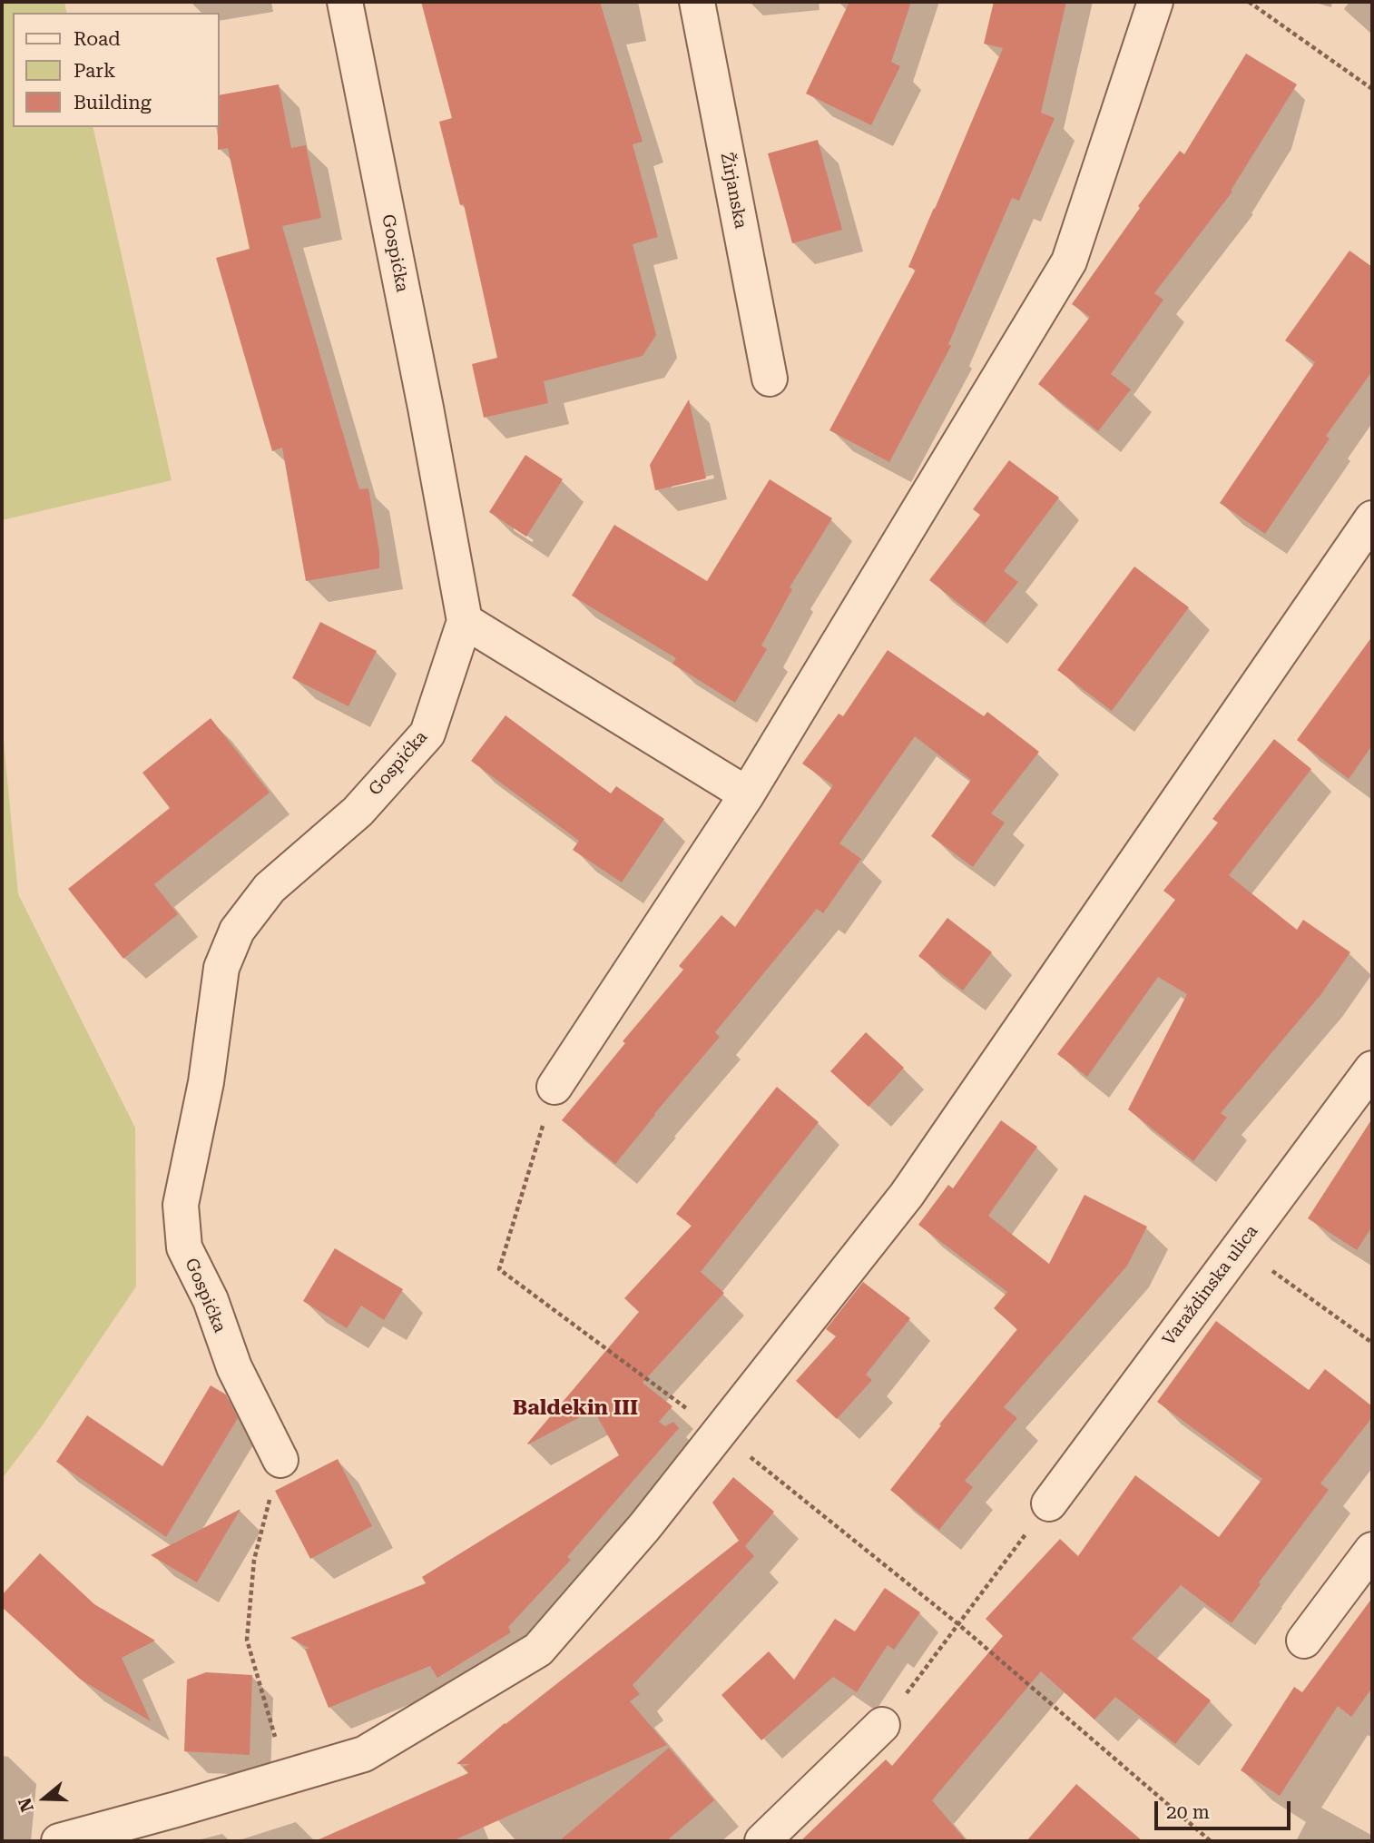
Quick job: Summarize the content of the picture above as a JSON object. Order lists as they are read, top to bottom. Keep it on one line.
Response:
{"streets":{"street":["Žirjanska","Gospićka","Varaždinska ulica"]},"districts":["Baldekin III"],"legend":["Road","Park","Building"],"scale_bar":"20 m","north":"left"}
